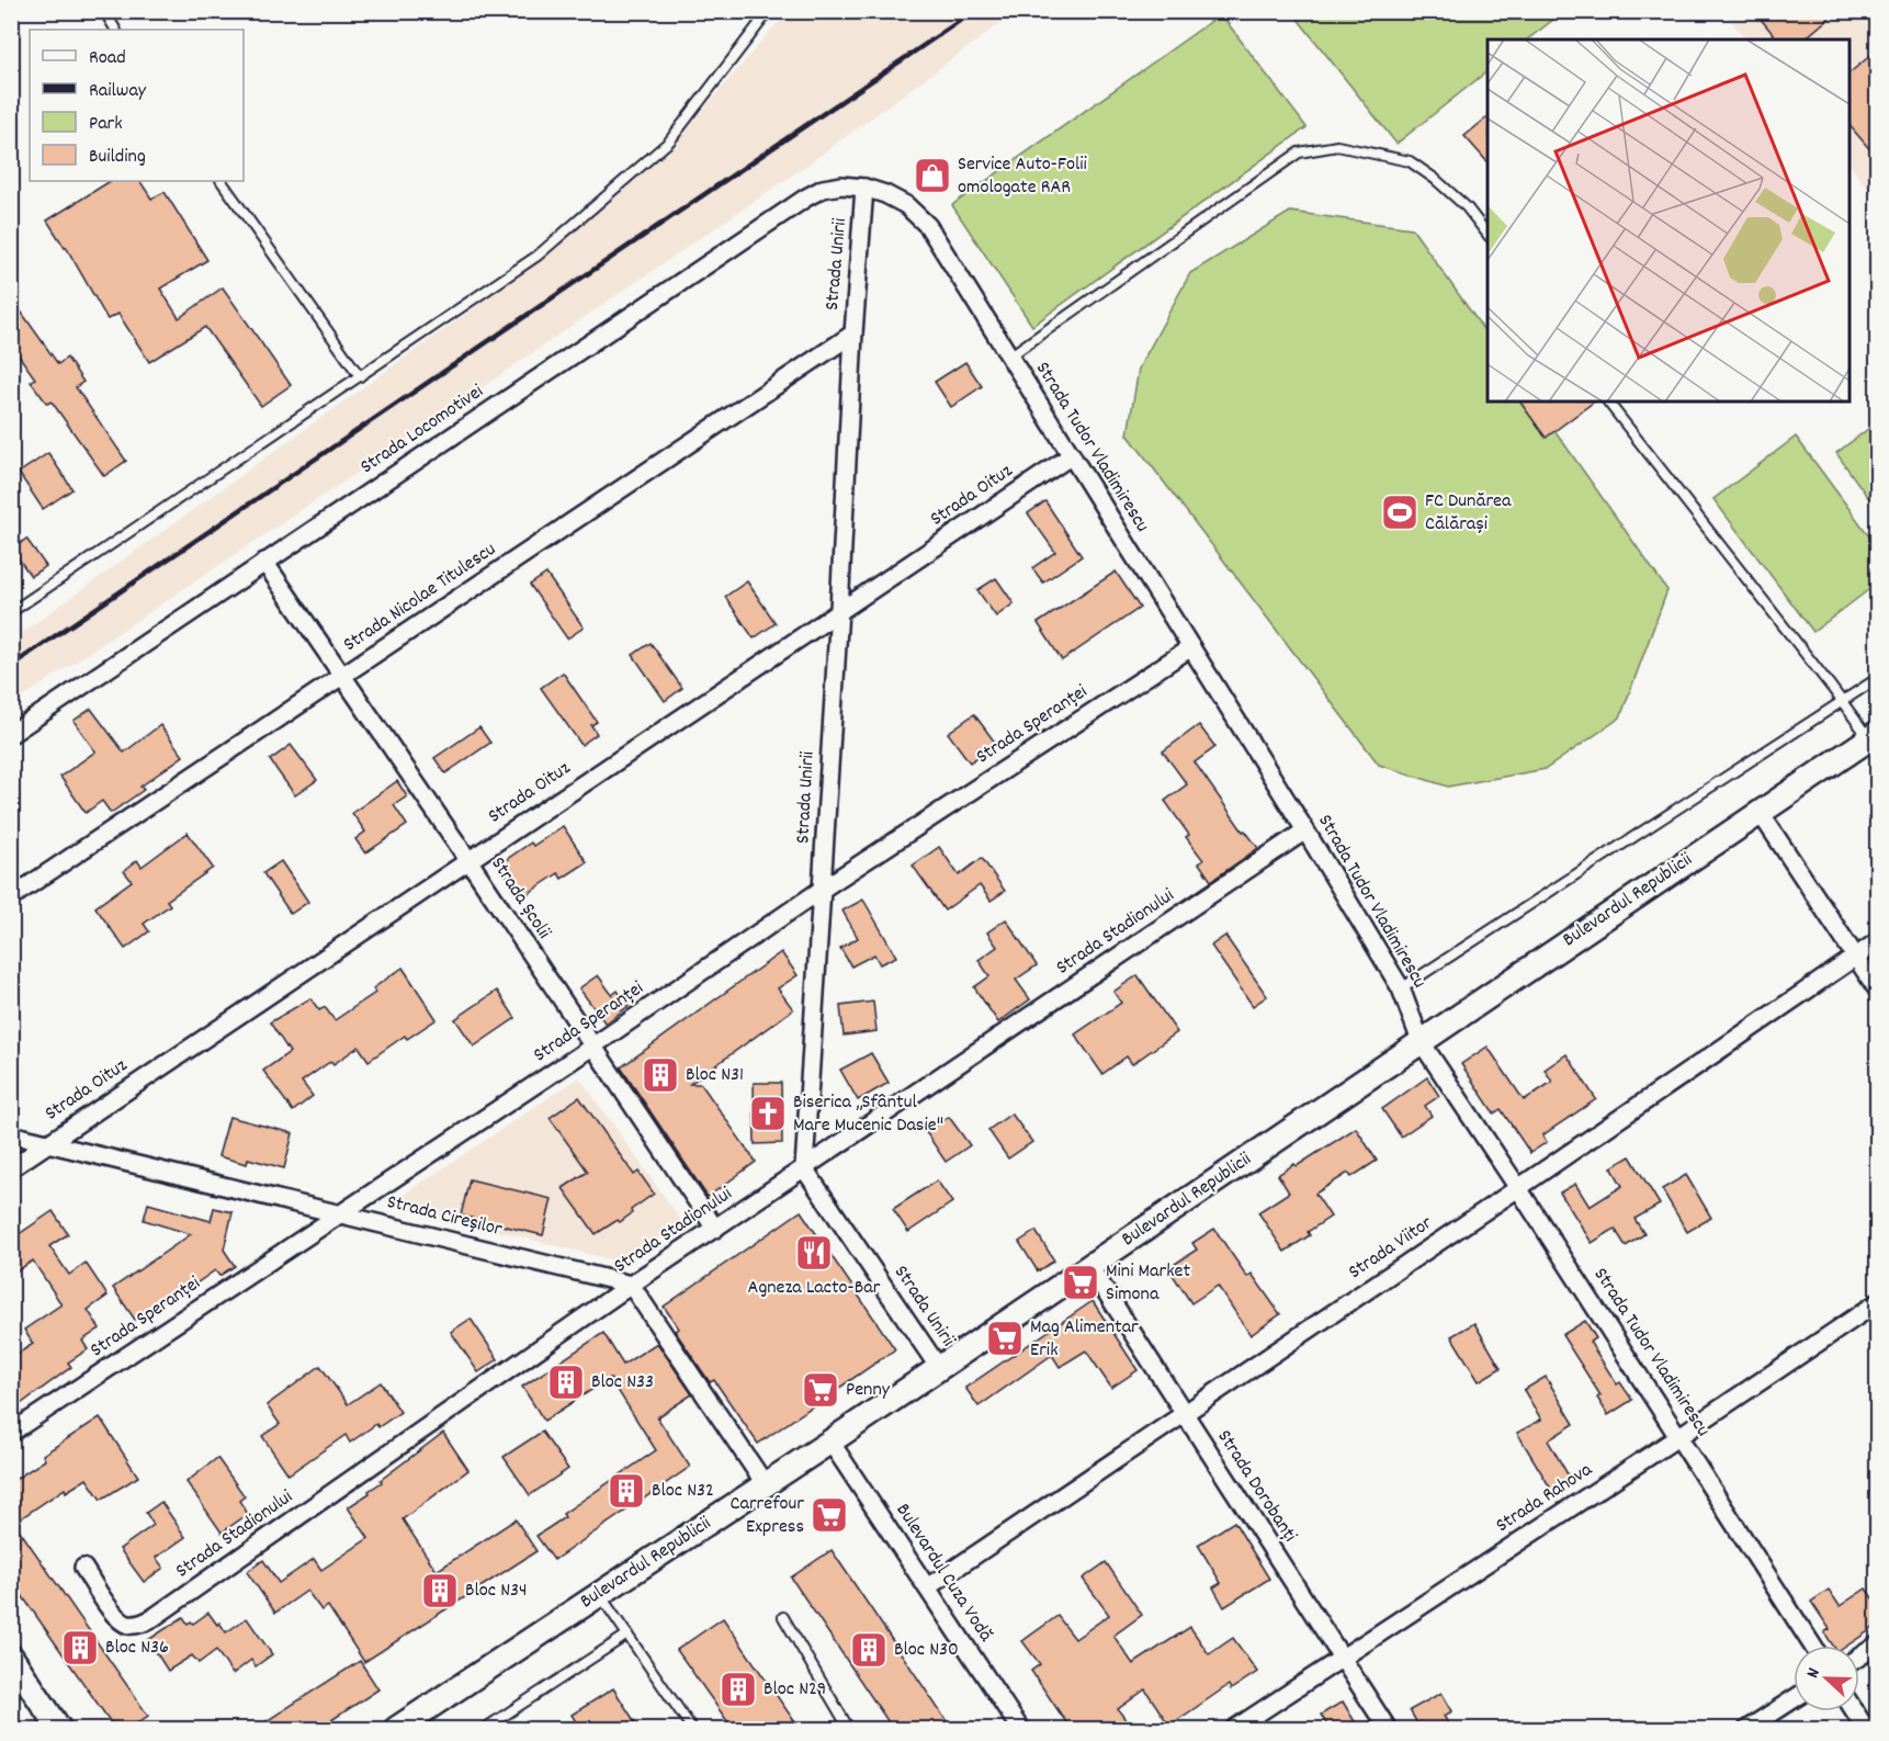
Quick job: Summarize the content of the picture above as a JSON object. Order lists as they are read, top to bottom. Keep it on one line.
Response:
{"streets":{"main road":["Bulevardul Republicii"],"street":["Strada Unirii","Strada Locomotivei","Strada Tudor Vladimirescu","Strada Oituz","Strada Nicolae Titulescu","Strada Speranței","Strada Școlii","Strada Stadionului","Strada Cireșilor","Strada Viitor","Strada Dorobanți","Strada Rahova","Bulevardul Cuza Vodă"]},"crossings":[["Strada Unirii","Strada Locomotivei"],["Strada Unirii","Strada Tudor Vladimirescu"],["Strada Unirii","Strada Oituz"],["Strada Unirii","Strada Nicolae Titulescu"],["Strada Unirii","Strada Speranței"],["Strada Unirii","Bulevardul Republicii"],["Strada Unirii","Strada Stadionului"],["Strada Locomotivei","Strada Tudor Vladimirescu"],["Strada Locomotivei","Strada Școlii"],["Strada Tudor Vladimirescu","Strada Oituz"],["Strada Tudor Vladimirescu","Strada Speranței"],["Strada Tudor Vladimirescu","Bulevardul Republicii"],["Strada Tudor Vladimirescu","Strada Stadionului"],["Strada Tudor Vladimirescu","Strada Viitor"],["Strada Tudor Vladimirescu","Strada Rahova"],["Strada Oituz","Strada Școlii"],["Strada Oituz","Strada Cireșilor"],["Strada Nicolae Titulescu","Strada Școlii"],["Strada Speranței","Strada Școlii"],["Strada Speranței","Strada Cireșilor"],["Strada Școlii","Strada Stadionului"],["Bulevardul Republicii","Strada Dorobanți"],["Bulevardul Republicii","Bulevardul Cuza Vodă"],["Strada Stadionului","Strada Cireșilor"],["Strada Viitor","Strada Dorobanți"],["Strada Viitor","Bulevardul Cuza Vodă"],["Strada Dorobanți","Strada Rahova"]],"places":{"shop":["Service Auto-Folii omologate RAR"],"sports":["FC Dunărea Călărași"],"building":["Bloc N31","Bloc N33","Bloc N32","Bloc N34","Bloc N36","Bloc N30","Bloc N29"],"church":["Biserica „Sfântul Mare Mucenic Dasie\""],"restaurant":["Agneza Lacto-Bar"],"supermarket":["Mini Market Simona","Mag Alimentar Erik","Penny","Carrefour Express"]},"legend":["Road","Railway","Park","Building"],"north":"left"}
